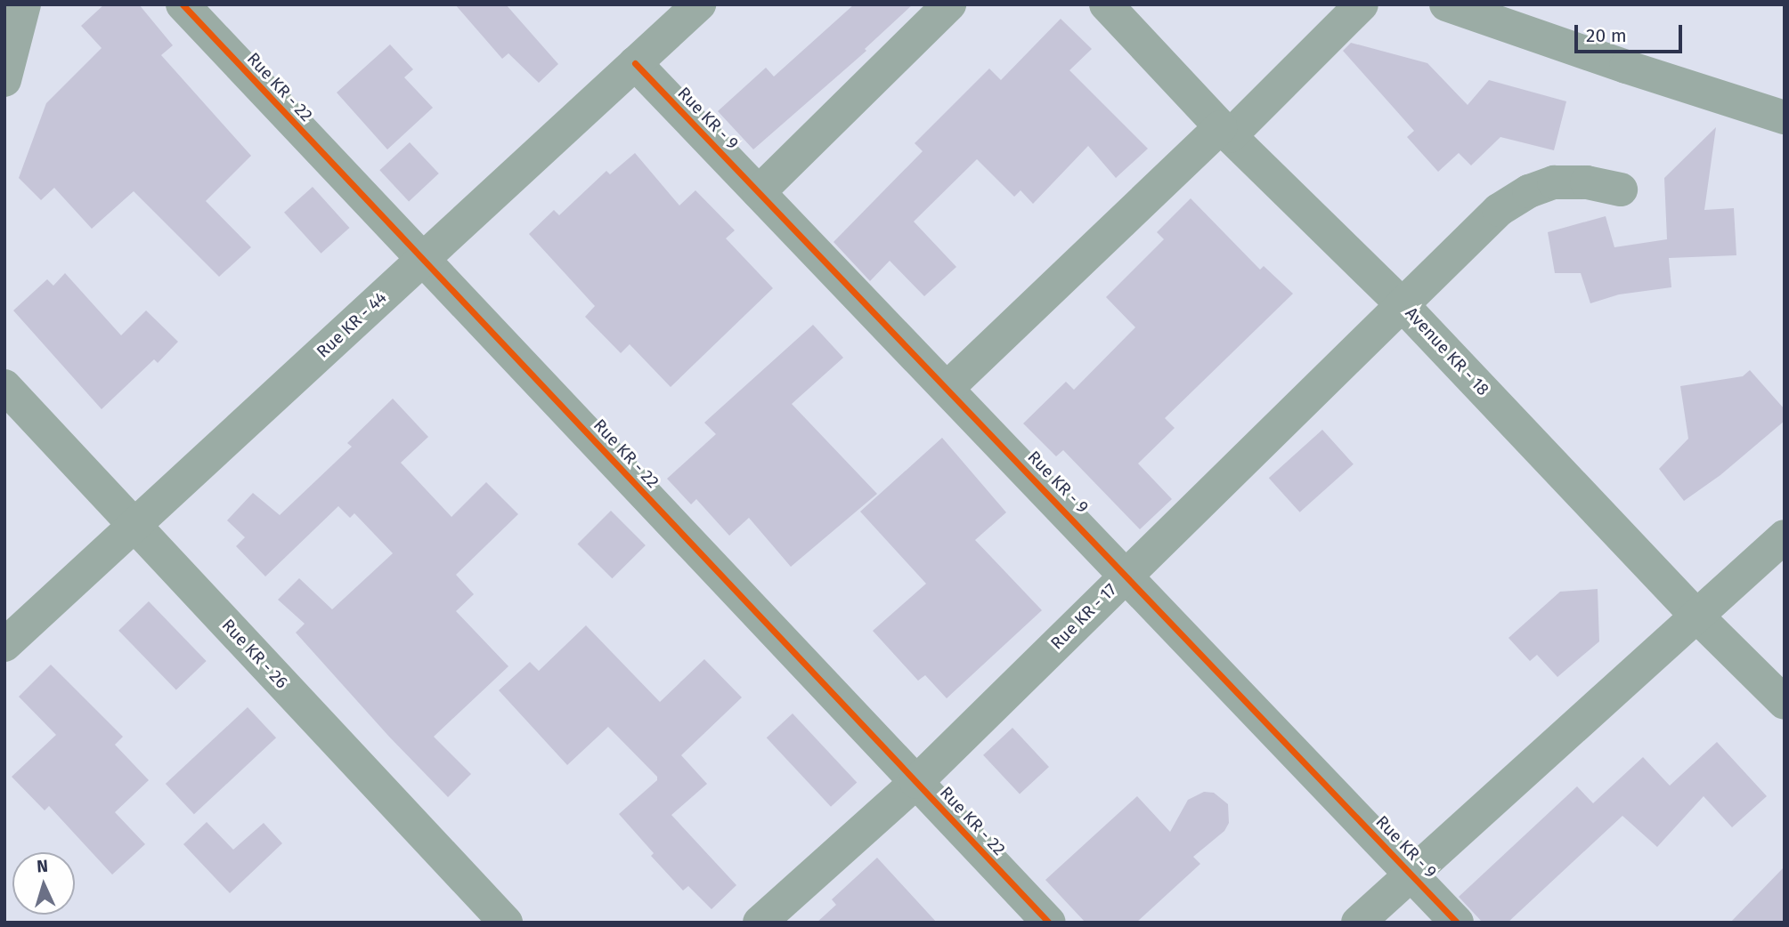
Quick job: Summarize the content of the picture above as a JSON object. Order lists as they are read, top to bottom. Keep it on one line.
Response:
{"streets":{"street":["Rue KR - 22","Rue KR - 9","Rue KR - 44","Avenue KR - 18","Rue KR - 17","Rue KR - 26"]},"crossings":[["Rue KR - 22","Rue KR - 44"],["Rue KR - 22","Rue KR - 17"],["Rue KR - 9","Rue KR - 44"],["Rue KR - 9","Rue KR - 17"],["Rue KR - 44","Rue KR - 26"],["Avenue KR - 18","Rue KR - 17"]],"scale_bar":"20 m","north":"top"}
